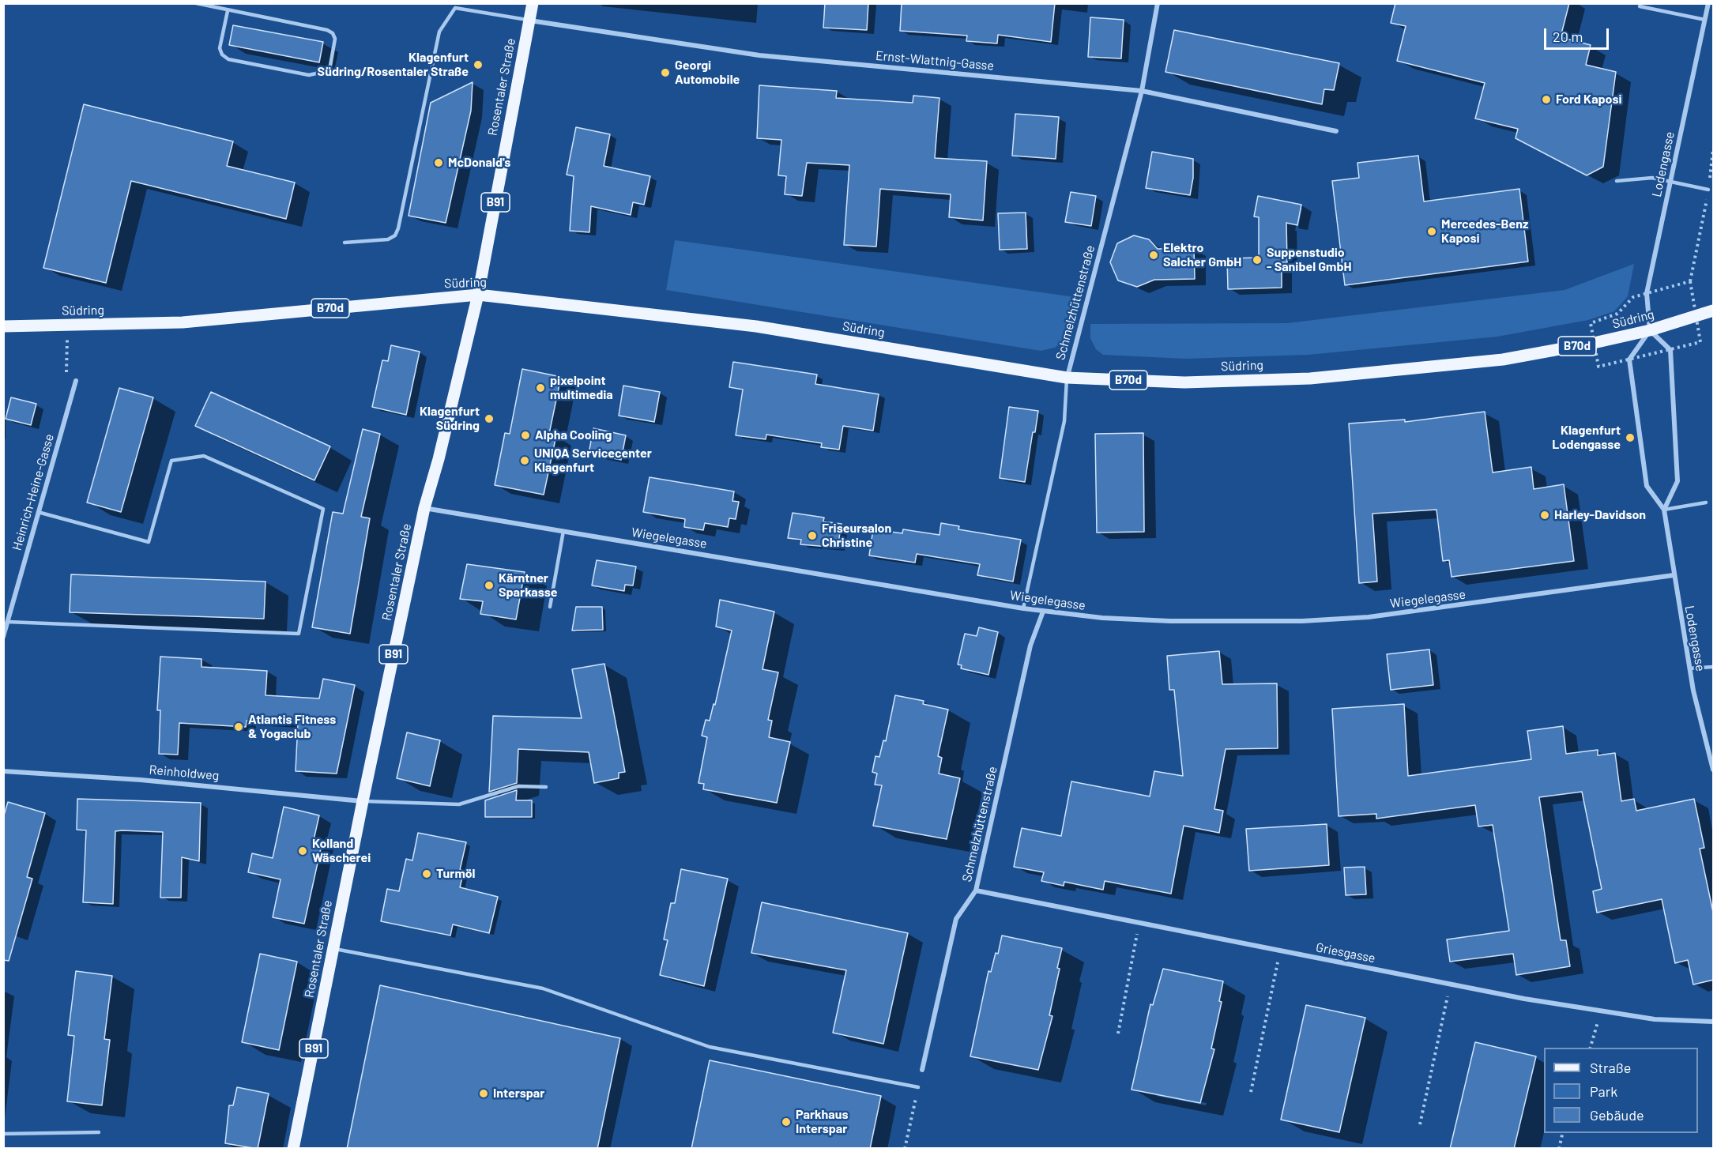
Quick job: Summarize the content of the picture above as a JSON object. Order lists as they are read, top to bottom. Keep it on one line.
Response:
{"streets":{"main road":["Rosentaler Straße","B91","Südring","B70d"],"street":["Ernst-Wlattnig-Gasse","Lodengasse","Schmelzhüttenstraße","Heinrich-Heine-Gasse","Wiegelegasse","Reinholdweg","Griesgasse"]},"crossings":[["Ernst-Wlattnig-Gasse","Rosentaler Straße"],["Ernst-Wlattnig-Gasse","Schmelzhüttenstraße"],["Rosentaler Straße","Südring"],["Rosentaler Straße","Wiegelegasse"],["Rosentaler Straße","Reinholdweg"],["Lodengasse","Südring"],["Lodengasse","Wiegelegasse"],["Südring","Schmelzhüttenstraße"],["Schmelzhüttenstraße","Wiegelegasse"],["Schmelzhüttenstraße","Griesgasse"]],"places":["Klagenfurt Südring/Rosentaler Straße","Georgi Automobile","Ford Kaposi","McDonald's","Mercedes-Benz Kaposi","Elektro Salcher GmbH","Suppenstudio - Sanibel GmbH","pixelpoint multimedia","Klagenfurt Südring","Alpha Cooling","Klagenfurt Lodengasse","UNIQA Servicecenter Klagenfurt","Harley-Davidson","Friseursalon Christine","Kärntner Sparkasse","Atlantis Fitness & Yogaclub","Kolland Wäscherei","Turmöl","Interspar","Parkhaus Interspar"],"legend":["Straße","Park","Gebäude"],"scale_bar":"20 m"}
